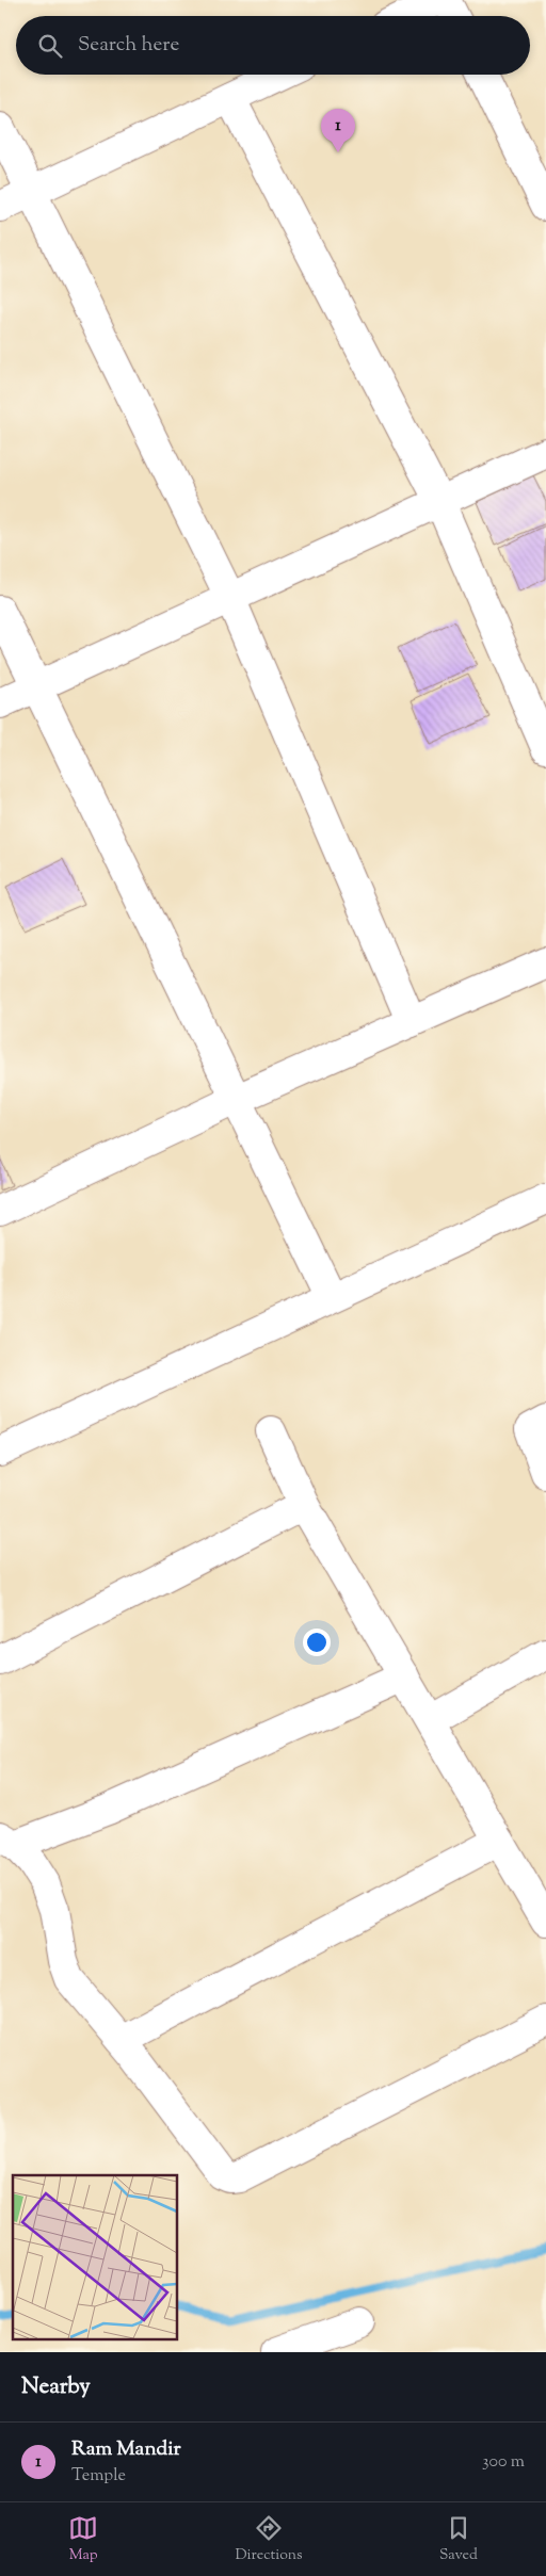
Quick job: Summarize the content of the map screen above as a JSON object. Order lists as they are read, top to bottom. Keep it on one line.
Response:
{"page":{"search":"Search here","pins":"1","heading":"Nearby","list":[{"mark":"1","name":"Ram Mandir","note":"Temple","value":"300 m"}],"nav":["Map","Directions","Saved"]}}
